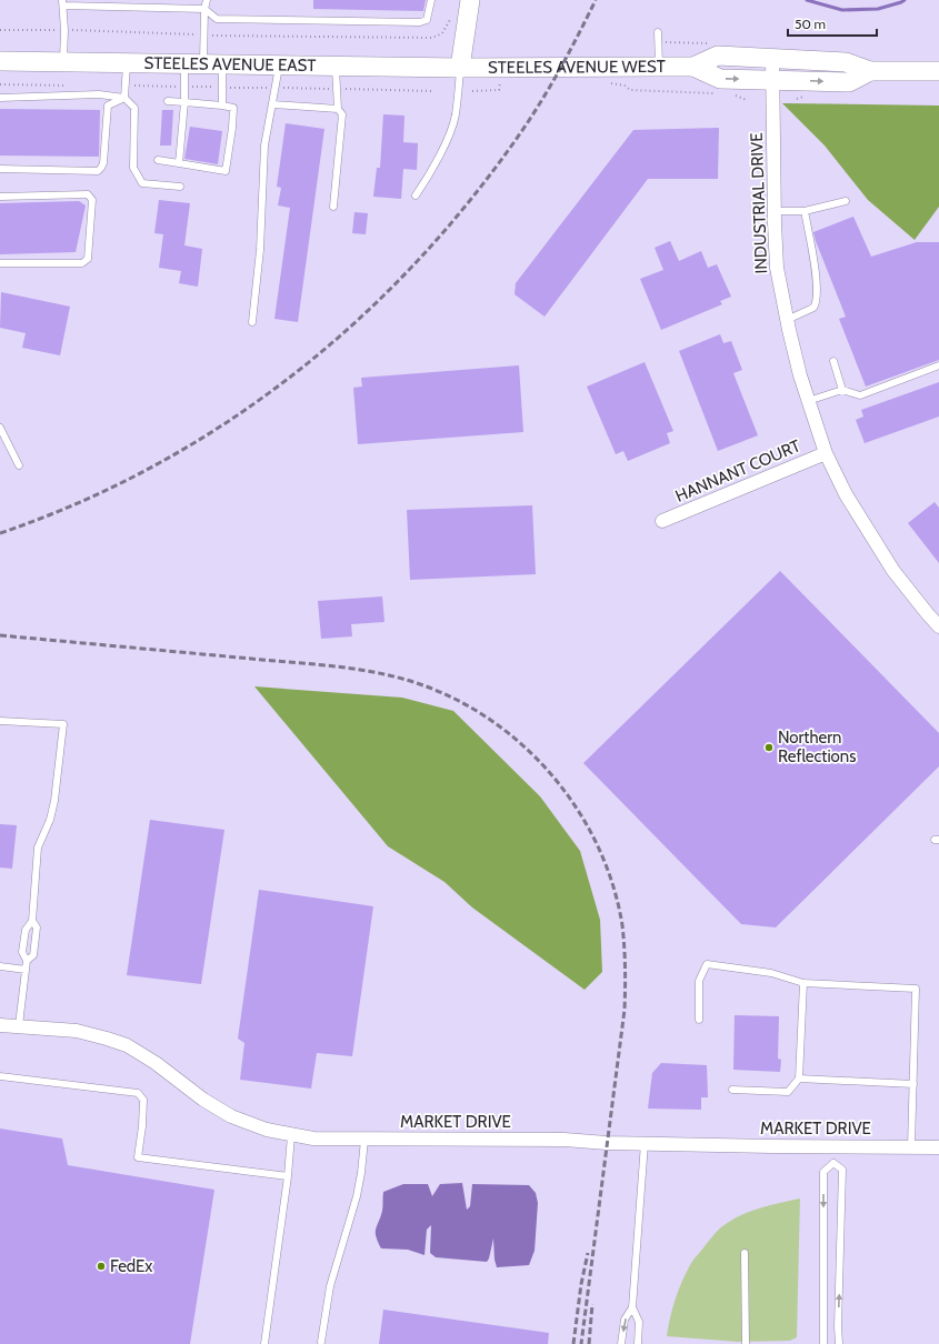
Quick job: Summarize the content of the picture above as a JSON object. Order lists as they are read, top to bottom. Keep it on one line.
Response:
{"streets":{"main road":["STEELES AVENUE EAST","STEELES AVENUE WEST"],"street":["INDUSTRIAL DRIVE","HANNANT COURT","MARKET DRIVE"]},"crossings":[["STEELES AVENUE EAST","STEELES AVENUE WEST"],["STEELES AVENUE WEST","INDUSTRIAL DRIVE"],["INDUSTRIAL DRIVE","HANNANT COURT"]],"places":["Northern Reflections","FedEx"],"scale_bar":"50 m"}
